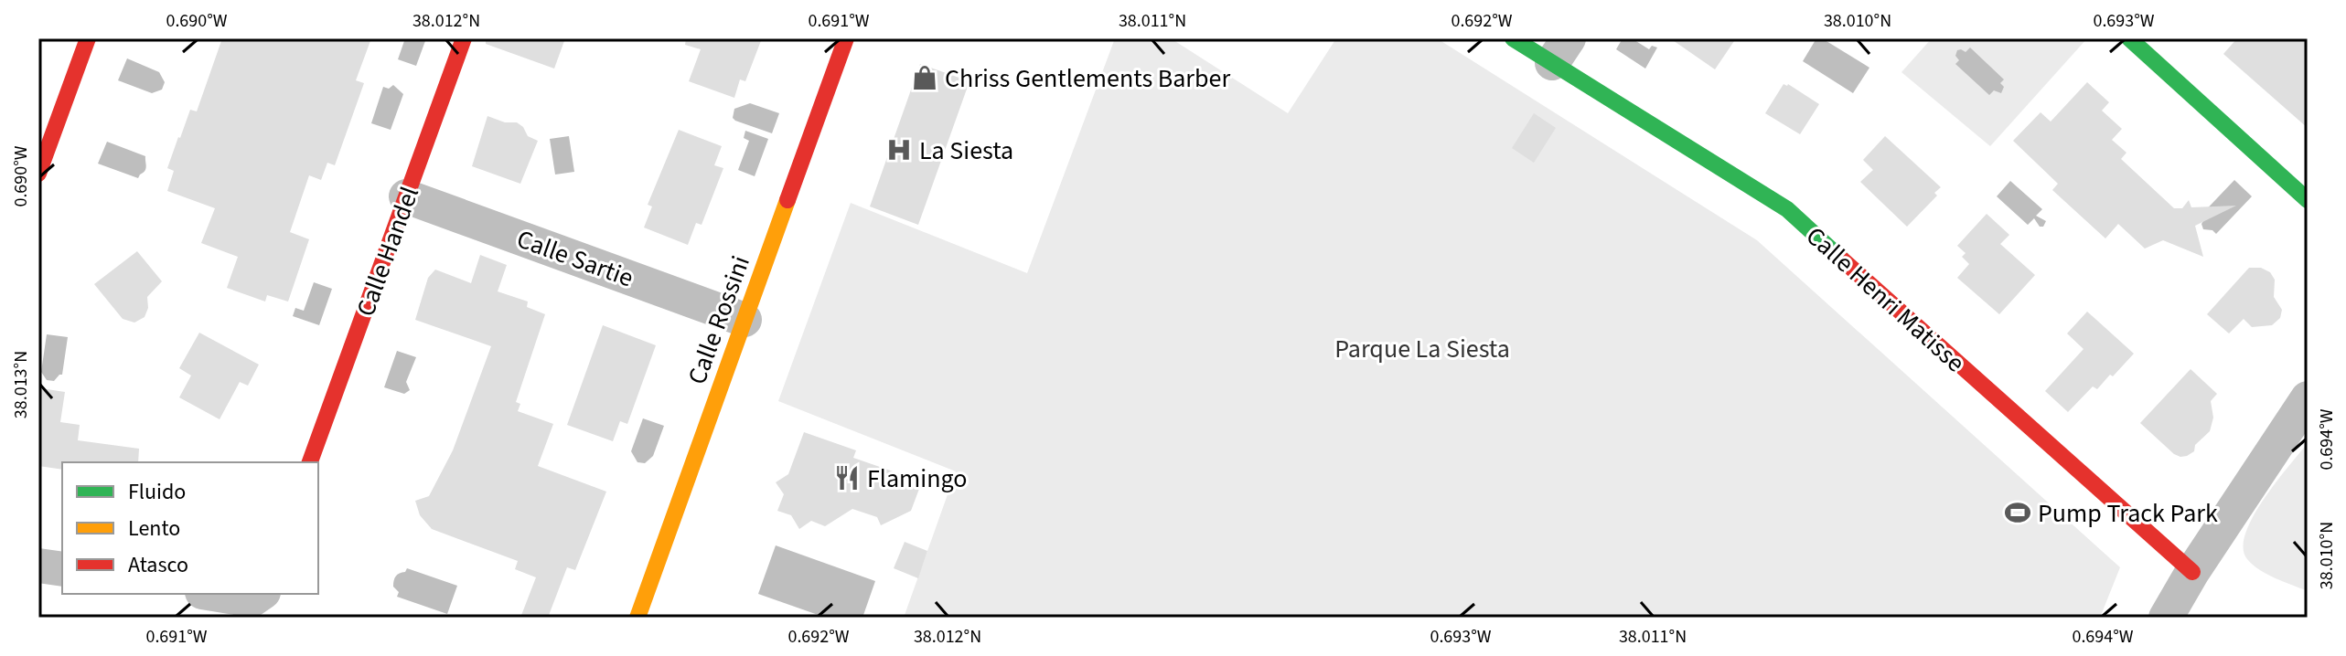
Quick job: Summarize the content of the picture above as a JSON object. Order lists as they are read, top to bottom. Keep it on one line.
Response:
{"streets":{"street":["Calle Handel","Calle Sartie","Calle Henri Matisse","Calle Rossini"]},"crossings":[["Calle Handel","Calle Sartie"],["Calle Sartie","Calle Rossini"]],"parks":["Parque La Siesta"],"places":{"shop":["Chriss Gentlements Barber"],"hospital":["La Siesta"],"restaurant":["Flamingo"],"sports":["Pump Track Park"]},"legend":["Fluido","Lento","Atasco"],"coordinates":["0.690°W","38.012°N","0.691°W","38.011°N","0.692°W","38.010°N","0.693°W","38.013°N","0.694°W"]}
